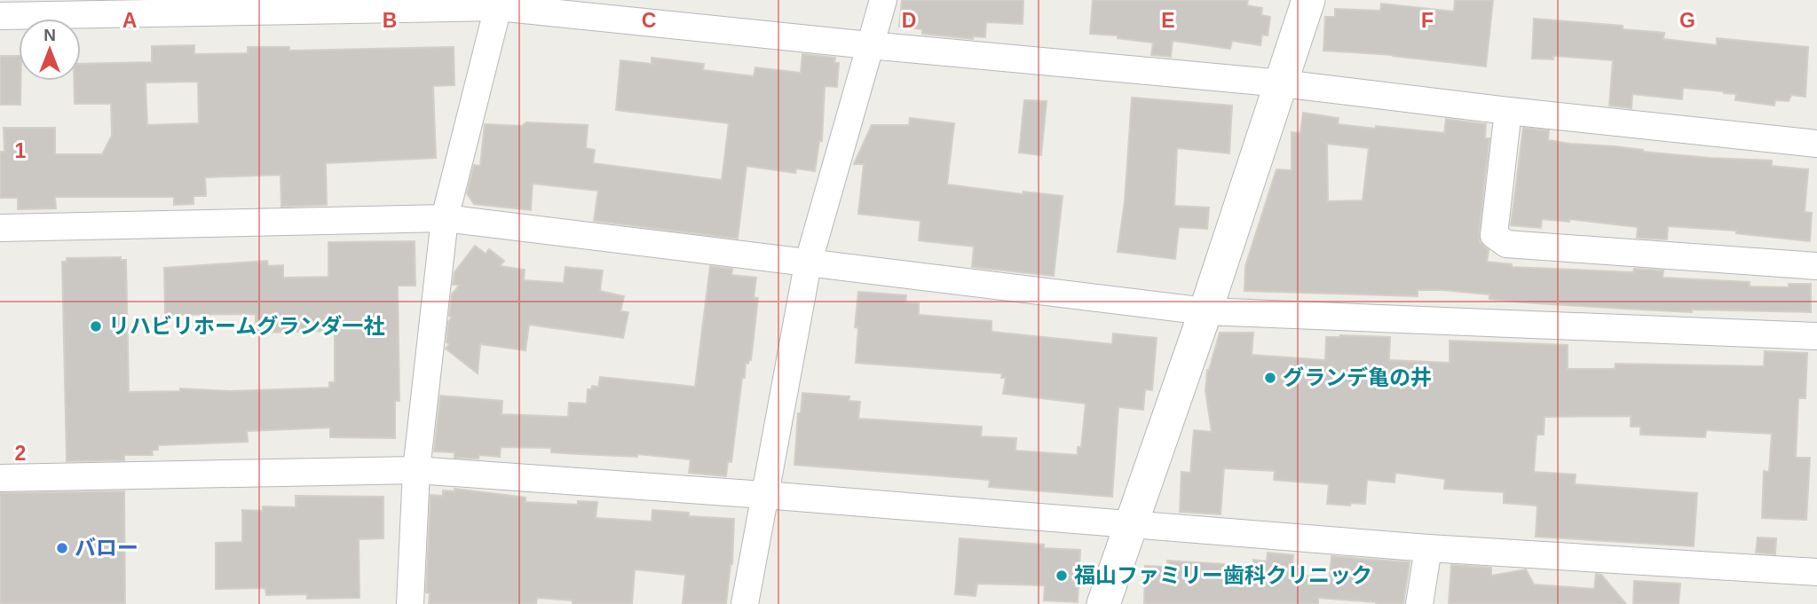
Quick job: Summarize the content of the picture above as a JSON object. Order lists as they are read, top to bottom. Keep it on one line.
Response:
{"places":["リハビリホームグランダ一社","グランデ亀の井","バロー","福山ファミリー歯科クリニック"],"north":"top","grid":{"columns":["A","B","C","D","E","F","G"],"rows":["1","2"]}}
